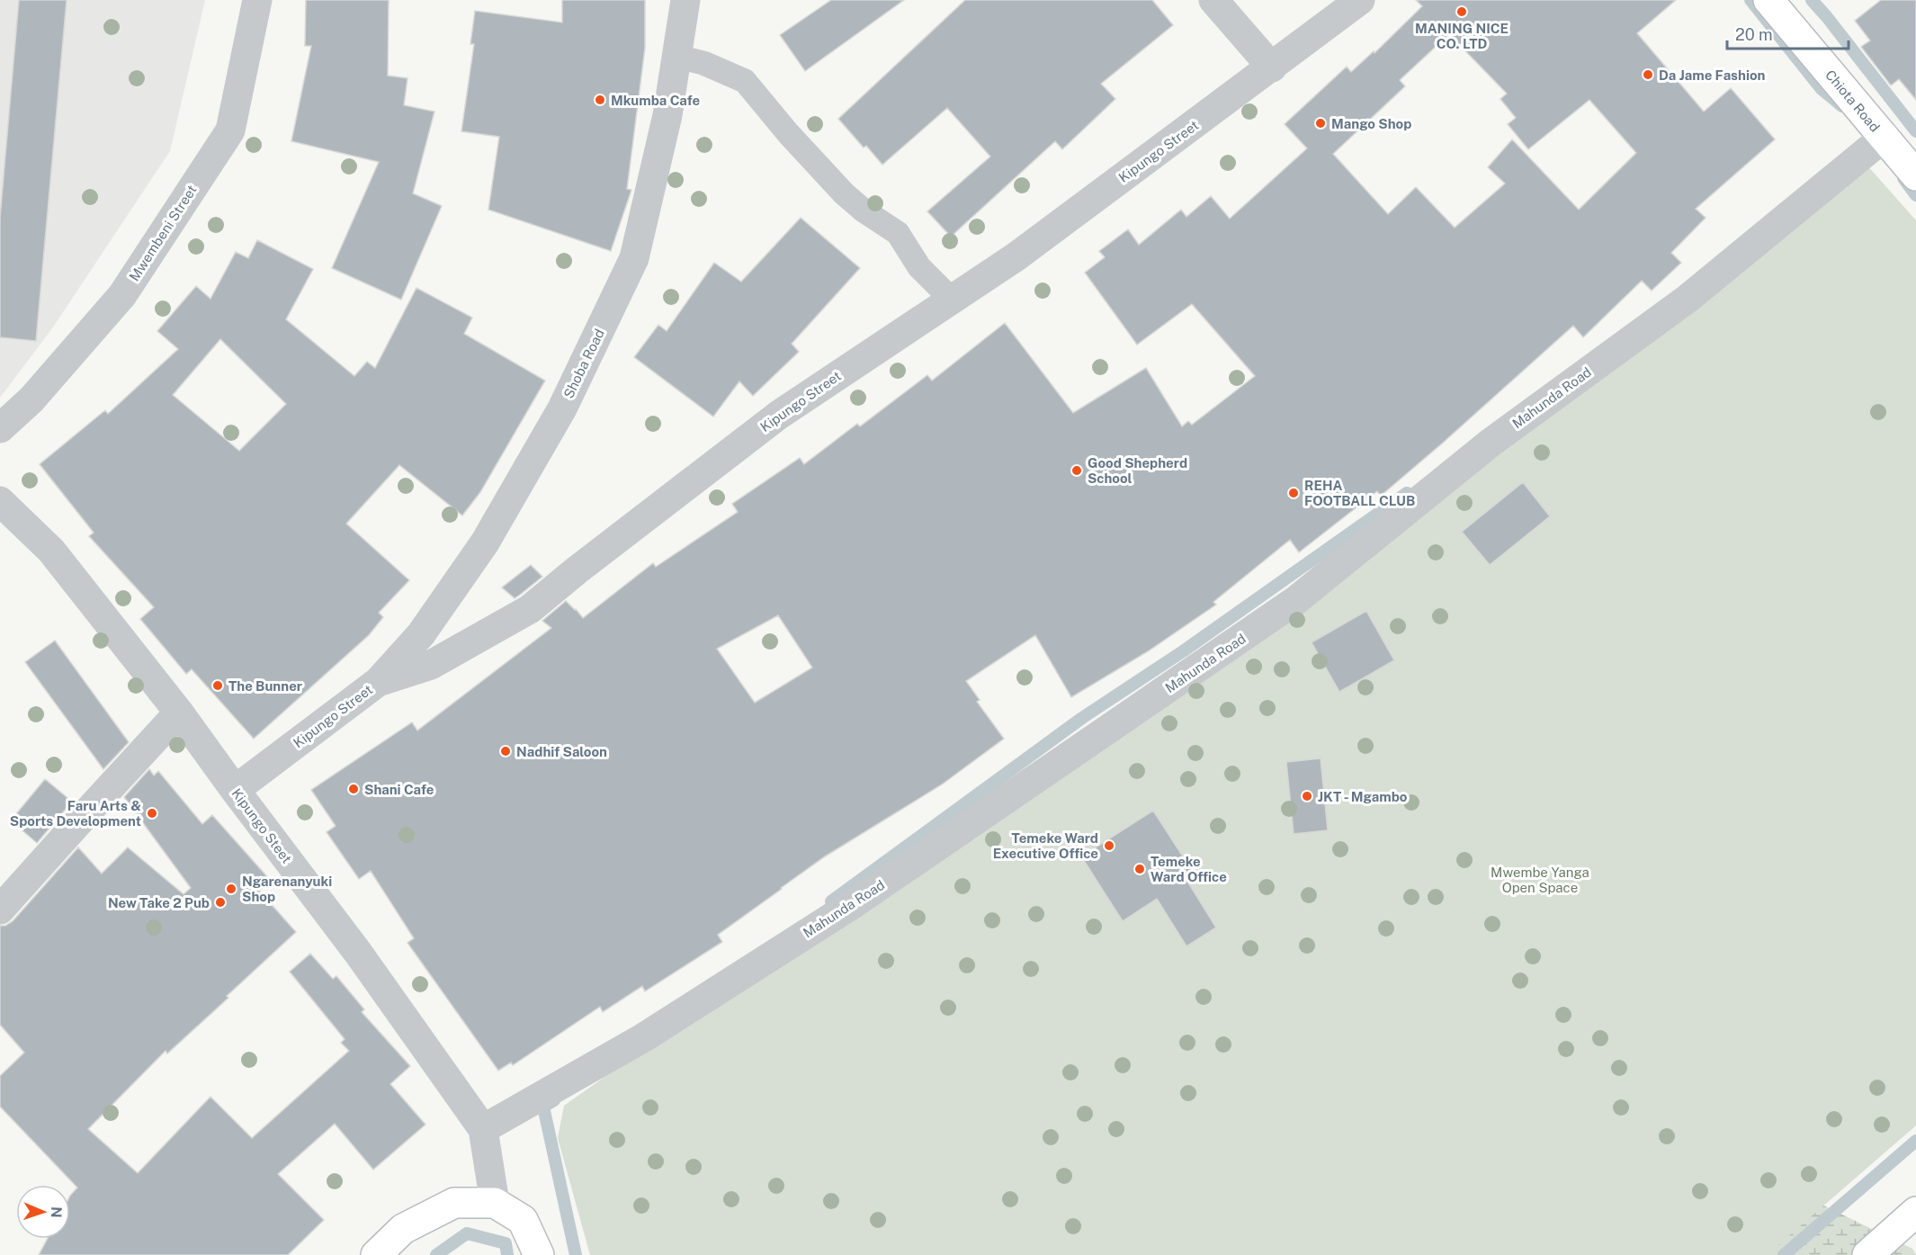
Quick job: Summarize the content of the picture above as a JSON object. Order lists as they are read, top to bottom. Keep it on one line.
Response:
{"streets":{"street":["Chiota Road","Kipungo Street","Mwembeni Street","Shoba Road","Mahunda Road","Kipungo Steet"]},"crossings":[["Chiota Road","Mahunda Road"],["Kipungo Street","Shoba Road"],["Kipungo Street","Kipungo Steet"],["Mahunda Road","Kipungo Steet"]],"parks":["Mwembe Yanga Open Space"],"places":["MANING NICE CO. LTD","Da Jame Fashion","Mkumba Cafe","Mango Shop","Good Shepherd School","REHA FOOTBALL CLUB","The Bunner","Nadhif Saloon","Shani Cafe","JKT - Mgambo","Faru Arts & Sports Development","Temeke Ward Executive Office","Temeke Ward Office","Ngarenanyuki Shop","New Take 2 Pub"],"scale_bar":"20 m","north":"right"}
